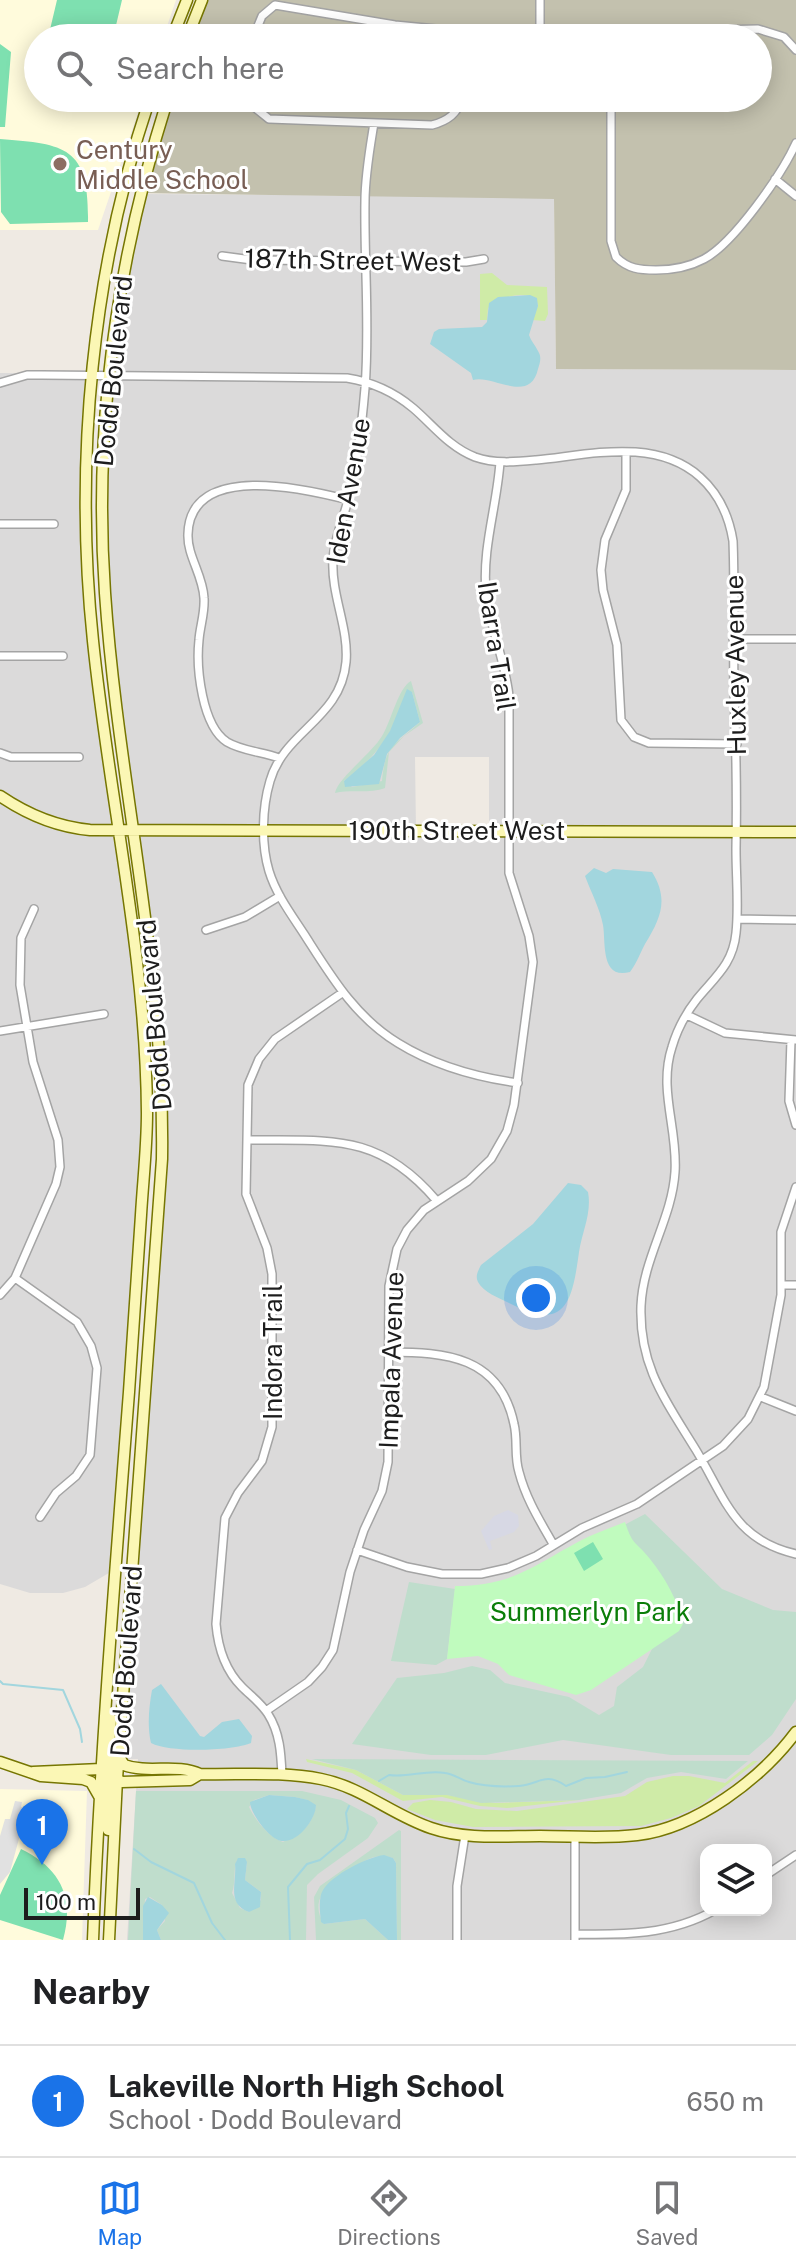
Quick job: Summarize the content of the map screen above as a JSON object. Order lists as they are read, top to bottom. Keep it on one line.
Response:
{"streets":{"main road":["Dodd Boulevard","190th Street West"],"street":["187th Street West","Iden Avenue","Ibarra Trail","Huxley Avenue","Indora Trail","Impala Avenue"]},"crossings":[["187th Street West","Iden Avenue"],["Dodd Boulevard","Huxley Avenue"],["Dodd Boulevard","190th Street West"],["Iden Avenue","Huxley Avenue"],["Iden Avenue","190th Street West"],["Iden Avenue","Indora Trail"],["Iden Avenue","Impala Avenue"],["Ibarra Trail","Huxley Avenue"],["Ibarra Trail","190th Street West"],["Ibarra Trail","Impala Avenue"],["Huxley Avenue","190th Street West"],["190th Street West","Impala Avenue"],["Indora Trail","Impala Avenue"]],"parks":["Summerlyn Park"],"places":["Century Middle School"],"scale_bar":"100 m","page":{"search":"Search here","pins":"1","scale":"100 m","heading":"Nearby","list":[{"mark":"1","name":"Lakeville North High School","note":"School · Dodd Boulevard","value":"650 m"}],"nav":["Map","Directions","Saved"]}}
